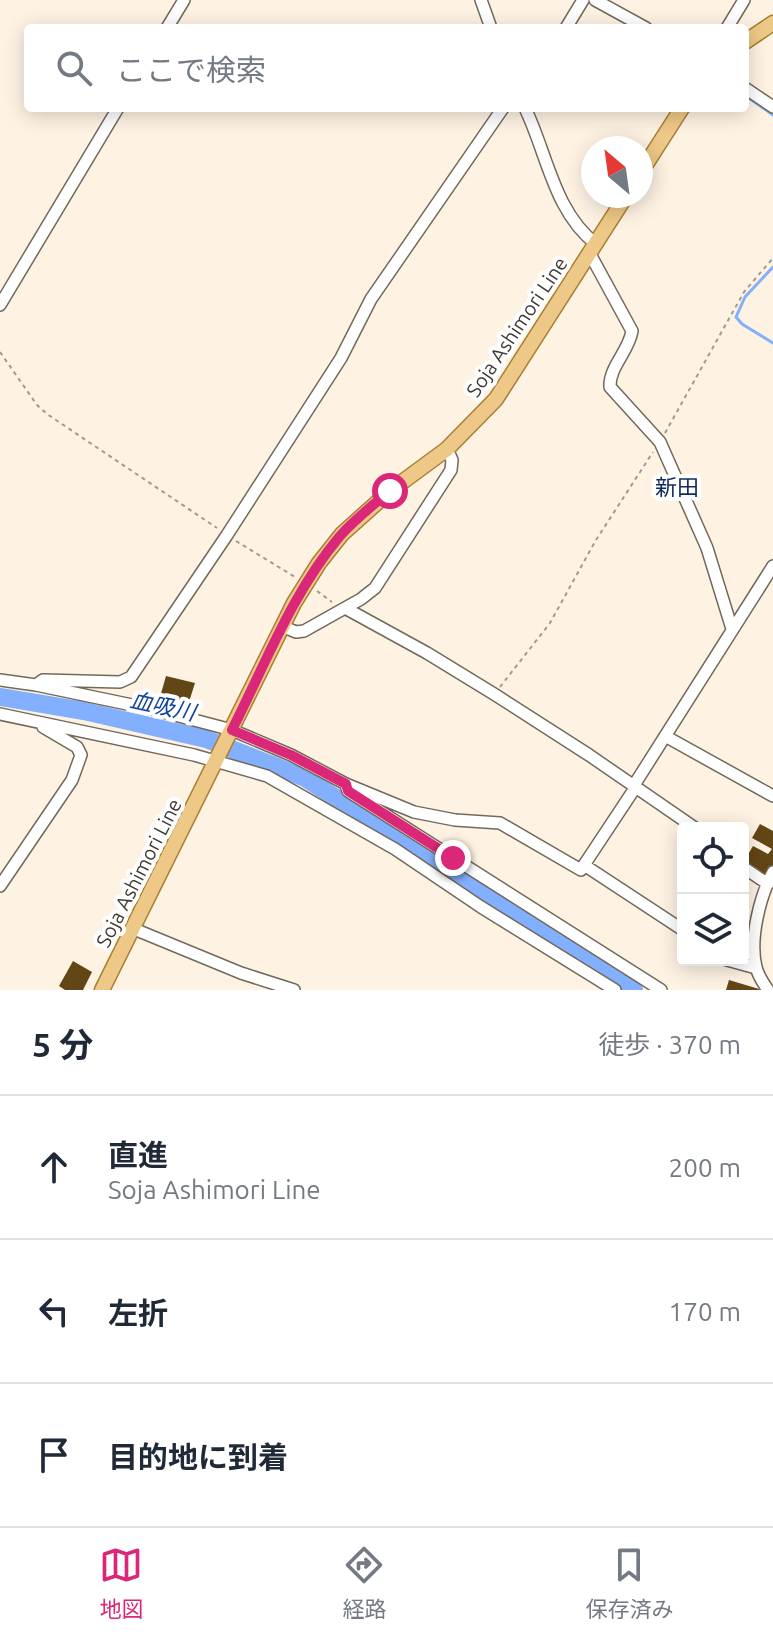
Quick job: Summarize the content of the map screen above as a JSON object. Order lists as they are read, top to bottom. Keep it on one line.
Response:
{"streets":{"main road":["Soja Ashimori Line"]},"districts":["新田"],"water":["血吸川"],"north":"top left","page":{"search":"ここで検索","heading":["5 分","徒歩 · 370 m"],"list":[["直進","Soja Ashimori Line","200 m"],["左折","170 m"],"目的地に到着"],"nav":["地図","経路","保存済み"]}}
